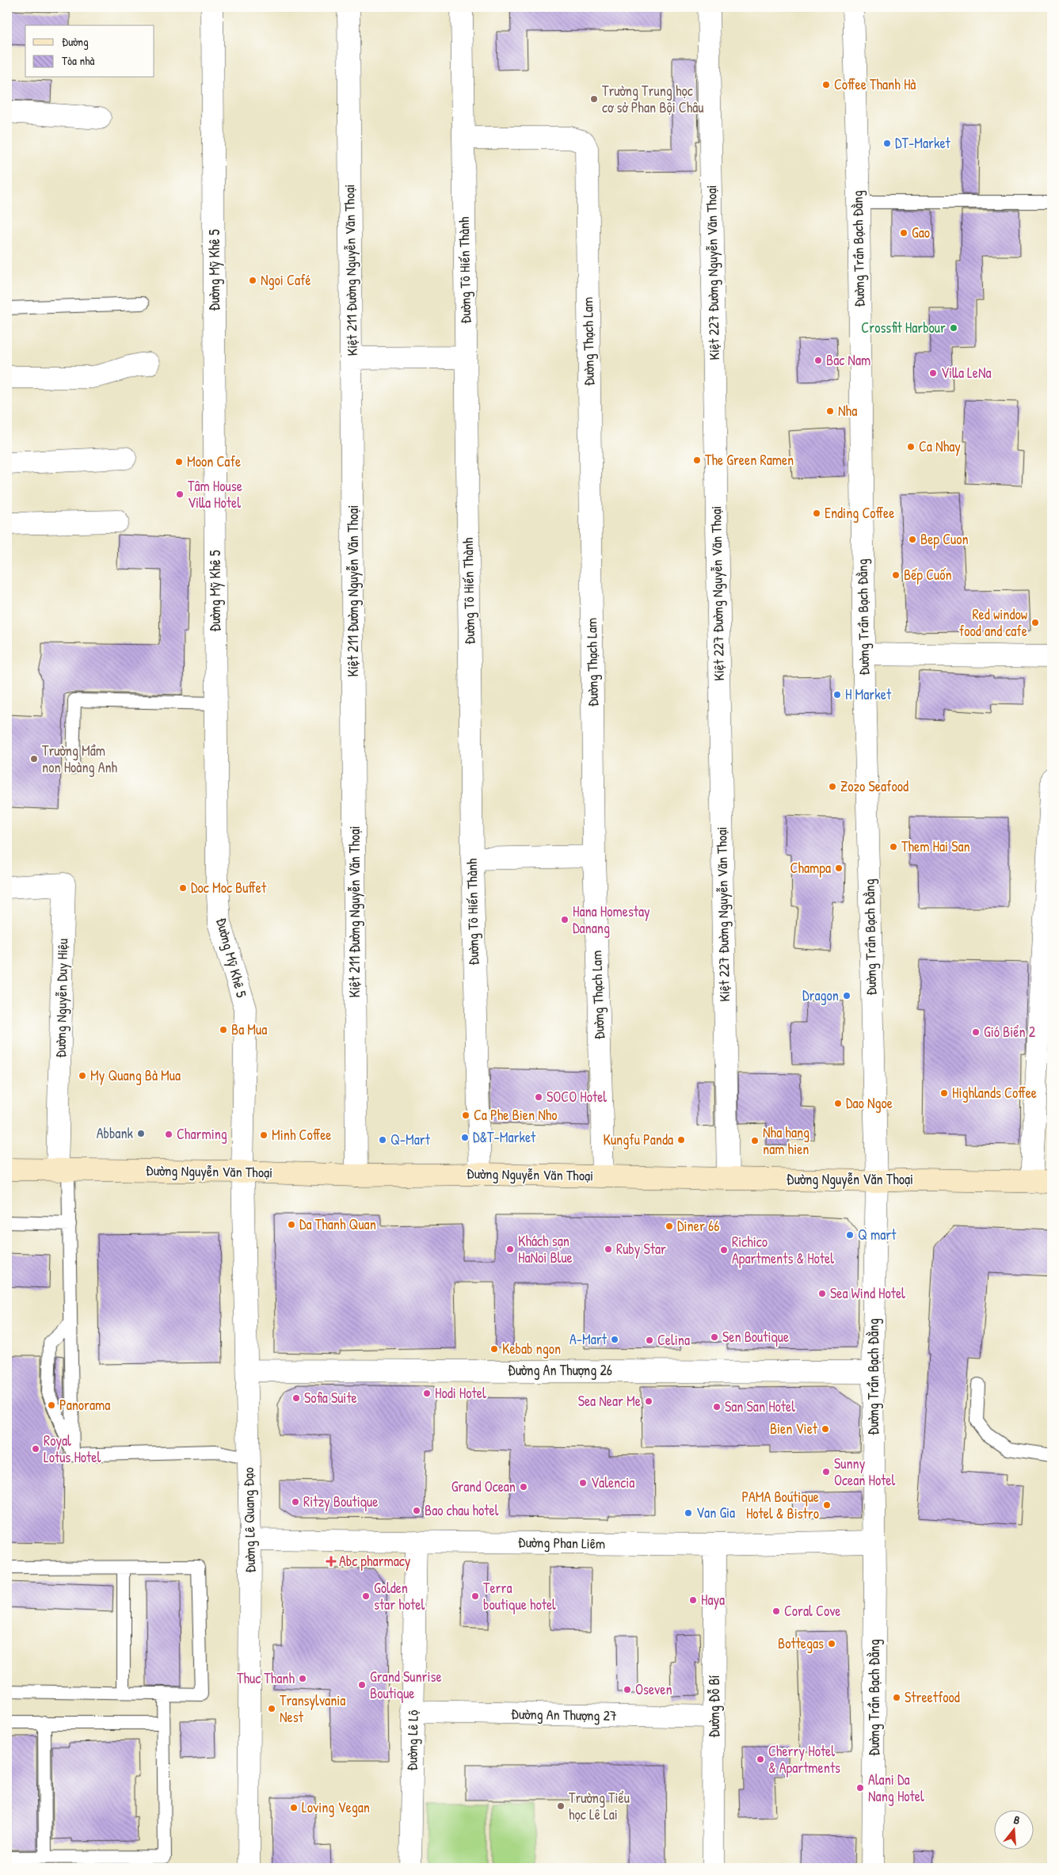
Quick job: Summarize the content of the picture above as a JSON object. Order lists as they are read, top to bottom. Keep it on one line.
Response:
{"streets":{"main road":["Đường Nguyễn Văn Thoại"],"street":["Đường Trần Bạch Đằng","Đường Mỹ Khê 5","Kiệt 211 Đường Nguyễn Văn Thoại","Đường Tô Hiến Thành","Kiệt 227 Đường Nguyễn Văn Thoại","Đường Thạch Lam","Đường Nguyễn Duy Hiệu","Đường An Thượng 26","Đường Lê Quang Đạo","Đường Phan Liêm","Đường Đỗ Bí","Đường An Thượng 27","Đường Lê Lộ"]},"crossings":[["Đường Trần Bạch Đằng","Đường Nguyễn Văn Thoại"],["Đường Trần Bạch Đằng","Đường An Thượng 26"],["Đường Trần Bạch Đằng","Đường Phan Liêm"],["Đường Mỹ Khê 5","Đường Nguyễn Văn Thoại"],["Đường Mỹ Khê 5","Đường Lê Quang Đạo"],["Kiệt 211 Đường Nguyễn Văn Thoại","Đường Nguyễn Văn Thoại"],["Đường Tô Hiến Thành","Đường Thạch Lam"],["Đường Tô Hiến Thành","Đường Nguyễn Văn Thoại"],["Kiệt 227 Đường Nguyễn Văn Thoại","Đường Nguyễn Văn Thoại"],["Đường Thạch Lam","Đường Nguyễn Văn Thoại"],["Đường Nguyễn Duy Hiệu","Đường Nguyễn Văn Thoại"],["Đường Nguyễn Văn Thoại","Đường Lê Quang Đạo"],["Đường An Thượng 26","Đường Lê Quang Đạo"],["Đường Lê Quang Đạo","Đường Phan Liêm"],["Đường Phan Liêm","Đường Đỗ Bí"],["Đường Phan Liêm","Đường Lê Lộ"],["Đường Đỗ Bí","Đường An Thượng 27"],["Đường An Thượng 27","Đường Lê Lộ"]],"places":{"other":["Coffee Thanh Hà","Trường Trung học cơ sở Phan Bội Châu","DT-Market","Gao","Ngoi Café","Crossfit Harbour","Bac Nam","Villa LeNa","Nha","Ca Nhay","The Green Ramen","Moon Cafe","Tâm House Villa Hotel","Ending Coffee","Bep Cuon","Bếp Cuốn","Red window food and cafe","H Market","Trường Mầm non Hoàng Anh","Zozo Seafood","Them Hai San","Champa","Doc Moc Buffet","Hana Homestay Danang","Dragon","Ba Mua","Gió Biển 2","My Quang Bà Mua","Highlands Coffee","SOCO Hotel","Dao Ngoe","Ca Phe Bien Nho","Abbank","Charming","Minh Coffee","D&T-Market","Q-Mart","Kungfu Panda","Nha hang nam hien","Da Thanh Quan","Diner 66","Q mart","Khách sạn HaNoi Blue","Ruby Star","Richico Apartments & Hotel","Sea Wind Hotel","Sen Boutique","A-Mart","Celina","Kebab ngon","Hodi Hotel","Sofia Suite","Sea Near Me","Panorama","San San Hotel","Bien Viet","Royal Lotus Hotel","Sunny Ocean Hotel","Valencia","Grand Ocean","Ritzy Boutique","PAMA Boutique Hotel & Bistro","Bao chau hotel","Van Gia","Golden star hotel","Terra boutique hotel","Haya","Coral Cove","Bottegas","Thuc Thanh","Grand Sunrise Boutique","Oseven","Streetfood","Transylvania Nest","Cherry Hotel & Apartments","Alani Da Nang Hotel","Trường Tiểu học Lê Lai","Loving Vegan"],"health":["Abc pharmacy"]},"legend":["Đường","Tòa nhà"],"north":"top"}
